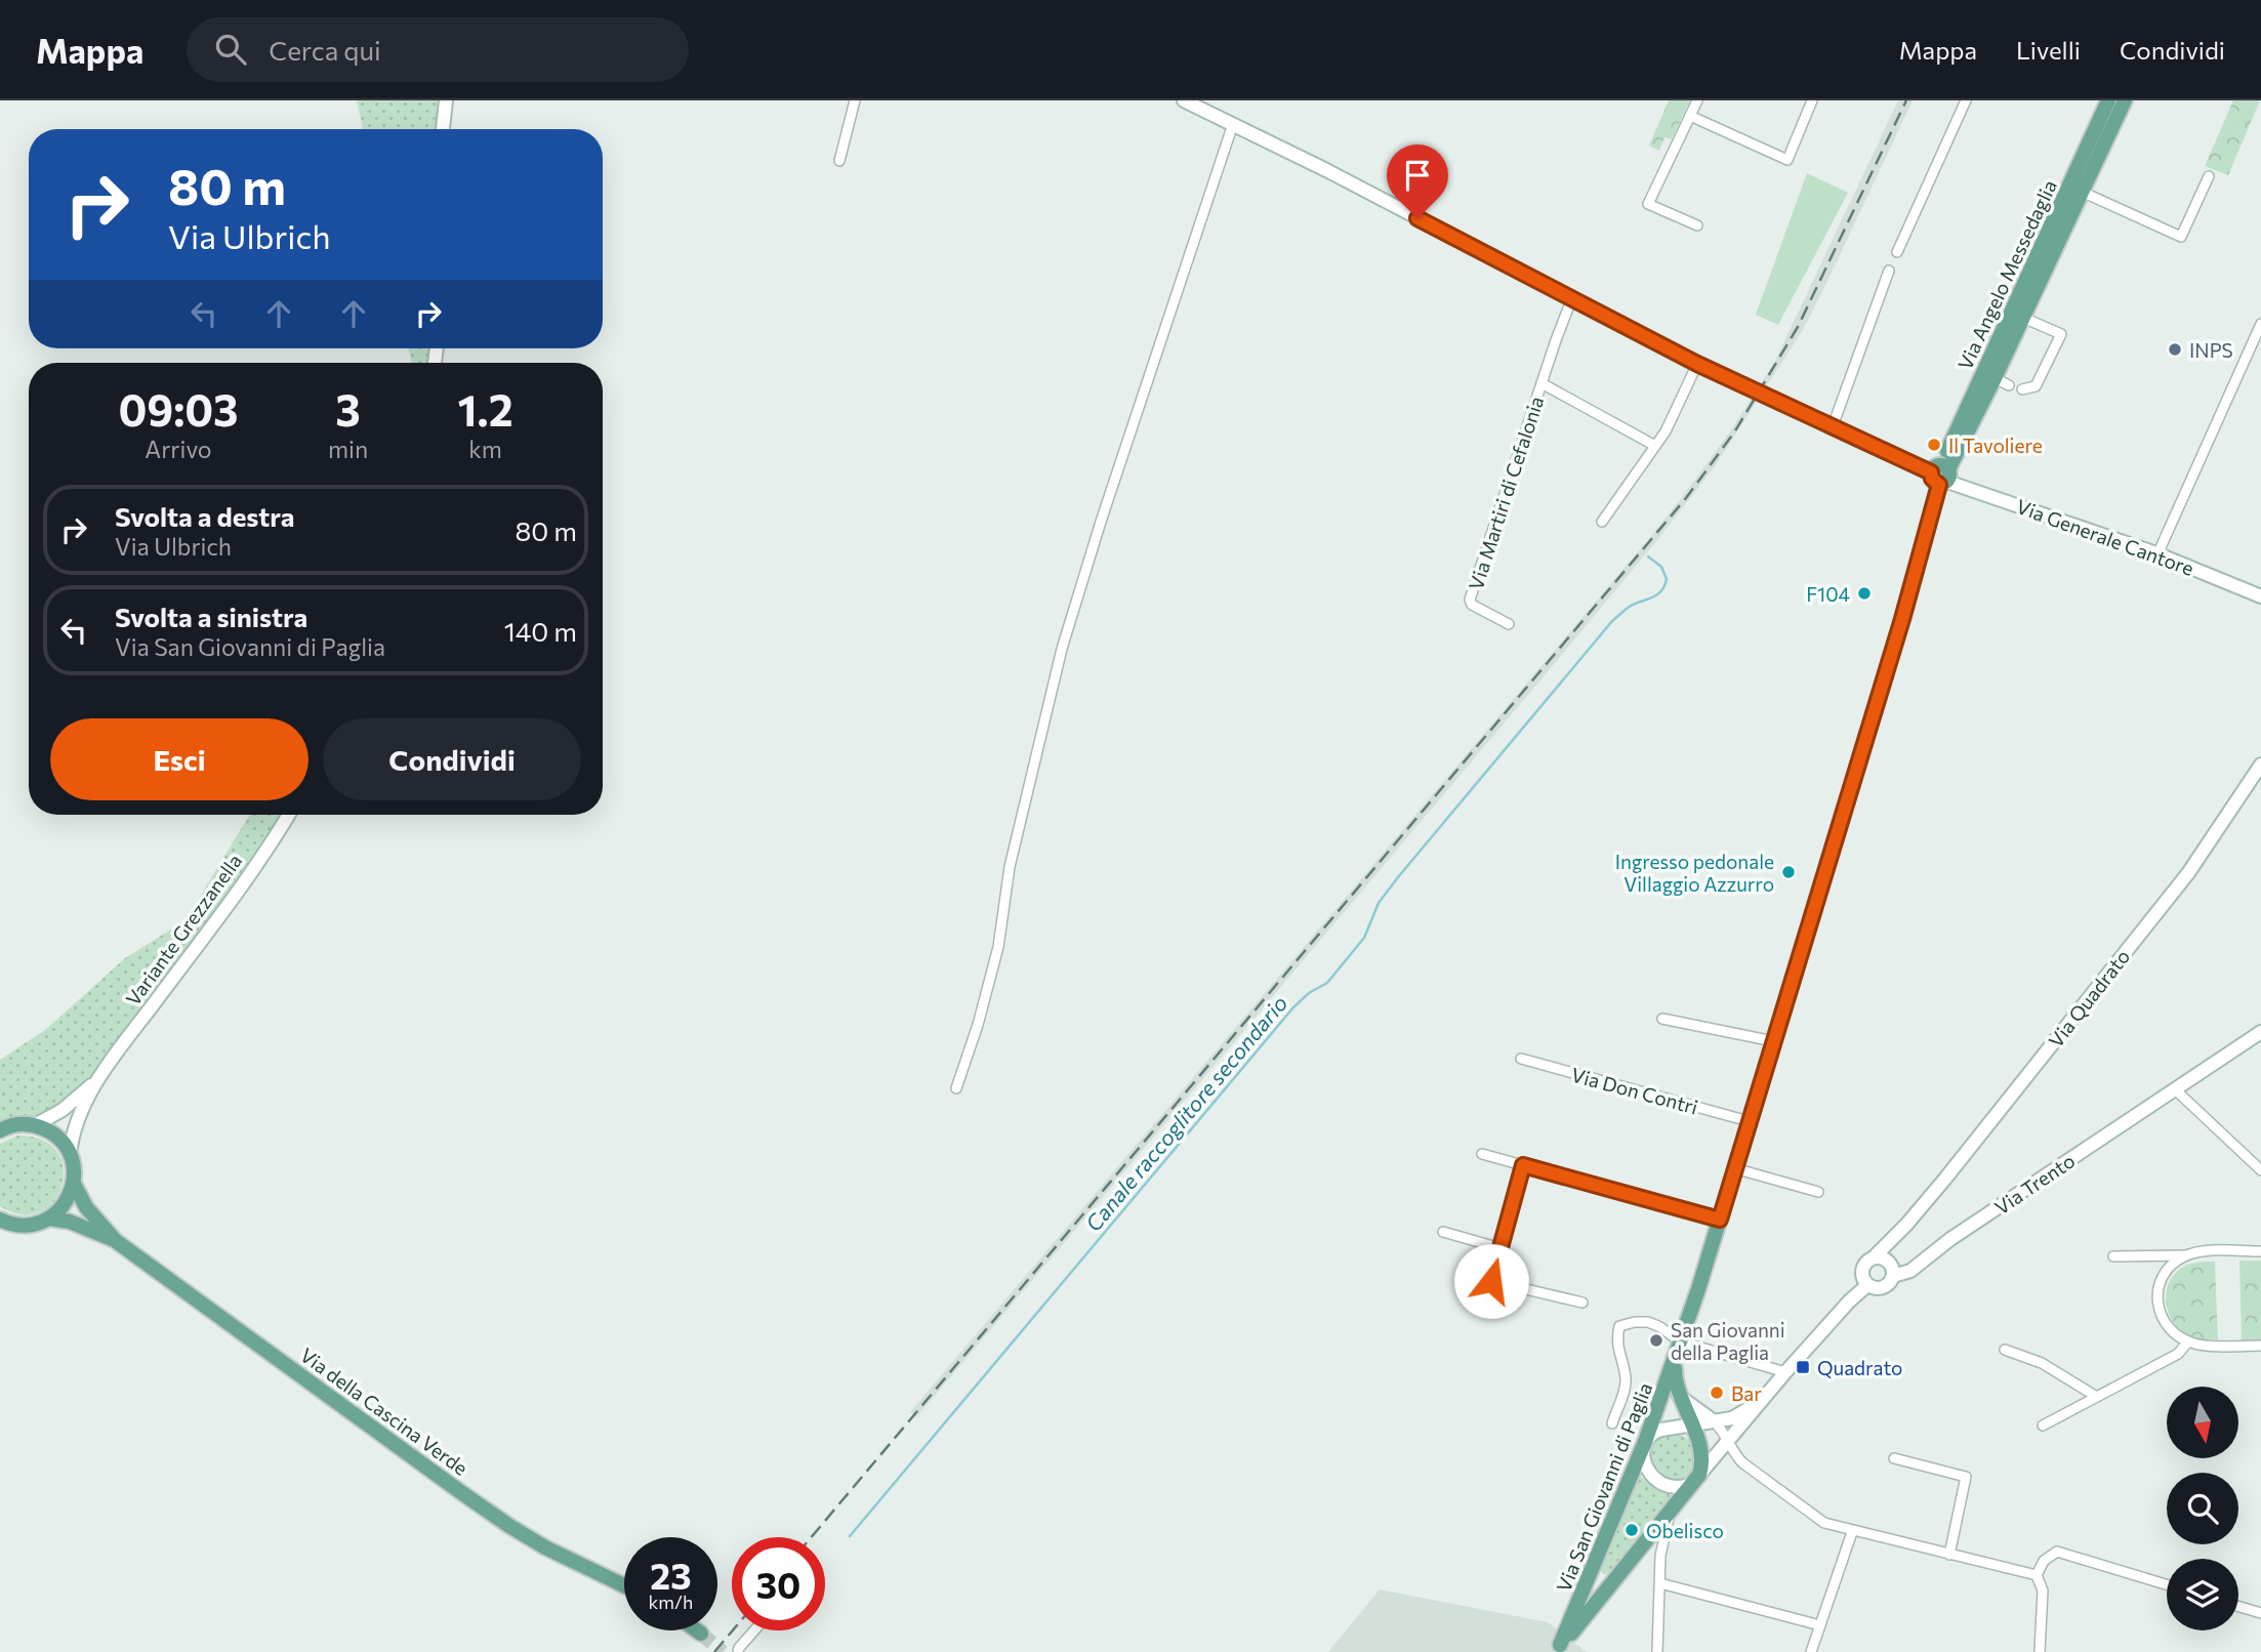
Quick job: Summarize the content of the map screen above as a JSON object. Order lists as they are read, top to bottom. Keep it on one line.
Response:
{"streets":{"main road":["Via Angelo Messedaglia","Variante Grezzanella","Via della Cascina Verde","Via San Giovanni di Paglia"],"street":["Via Martiri di Cefalonia","Via Generale Cantore","Via Quadrato","Via Don Contri","Via Trento"]},"crossings":[["Via Angelo Messedaglia","Via Generale Cantore"],["Via Angelo Messedaglia","Via San Giovanni di Paglia"],["Via Martiri di Cefalonia","Via Generale Cantore"],["Via Generale Cantore","Via San Giovanni di Paglia"],["Via Quadrato","Via Trento"],["Via Don Contri","Via San Giovanni di Paglia"]],"water":["Canale raccoglitore secondario"],"places":{"other":["INPS","Il Tavoliere","F104","Ingresso pedonale Villaggio Azzurro","San Giovanni della Paglia","Bar","Obelisco"],"transit":["Quadrato"]},"north":"bottom","page":{"header":"Mappa","search":"Cerca qui","nav":["Mappa","Livelli","Condividi"],"turn":["80 m","Via Ulbrich"],"eta":["09:03","Arrivo","3","min","1.2","km"],"list":[{"name":"Svolta a destra","note":"Via Ulbrich","value":"80 m"},{"name":"Svolta a sinistra","note":"Via San Giovanni di Paglia","value":"140 m"}],"buttons":["Esci","Condividi"],"speed":"23 km/h","limit":"30"}}
